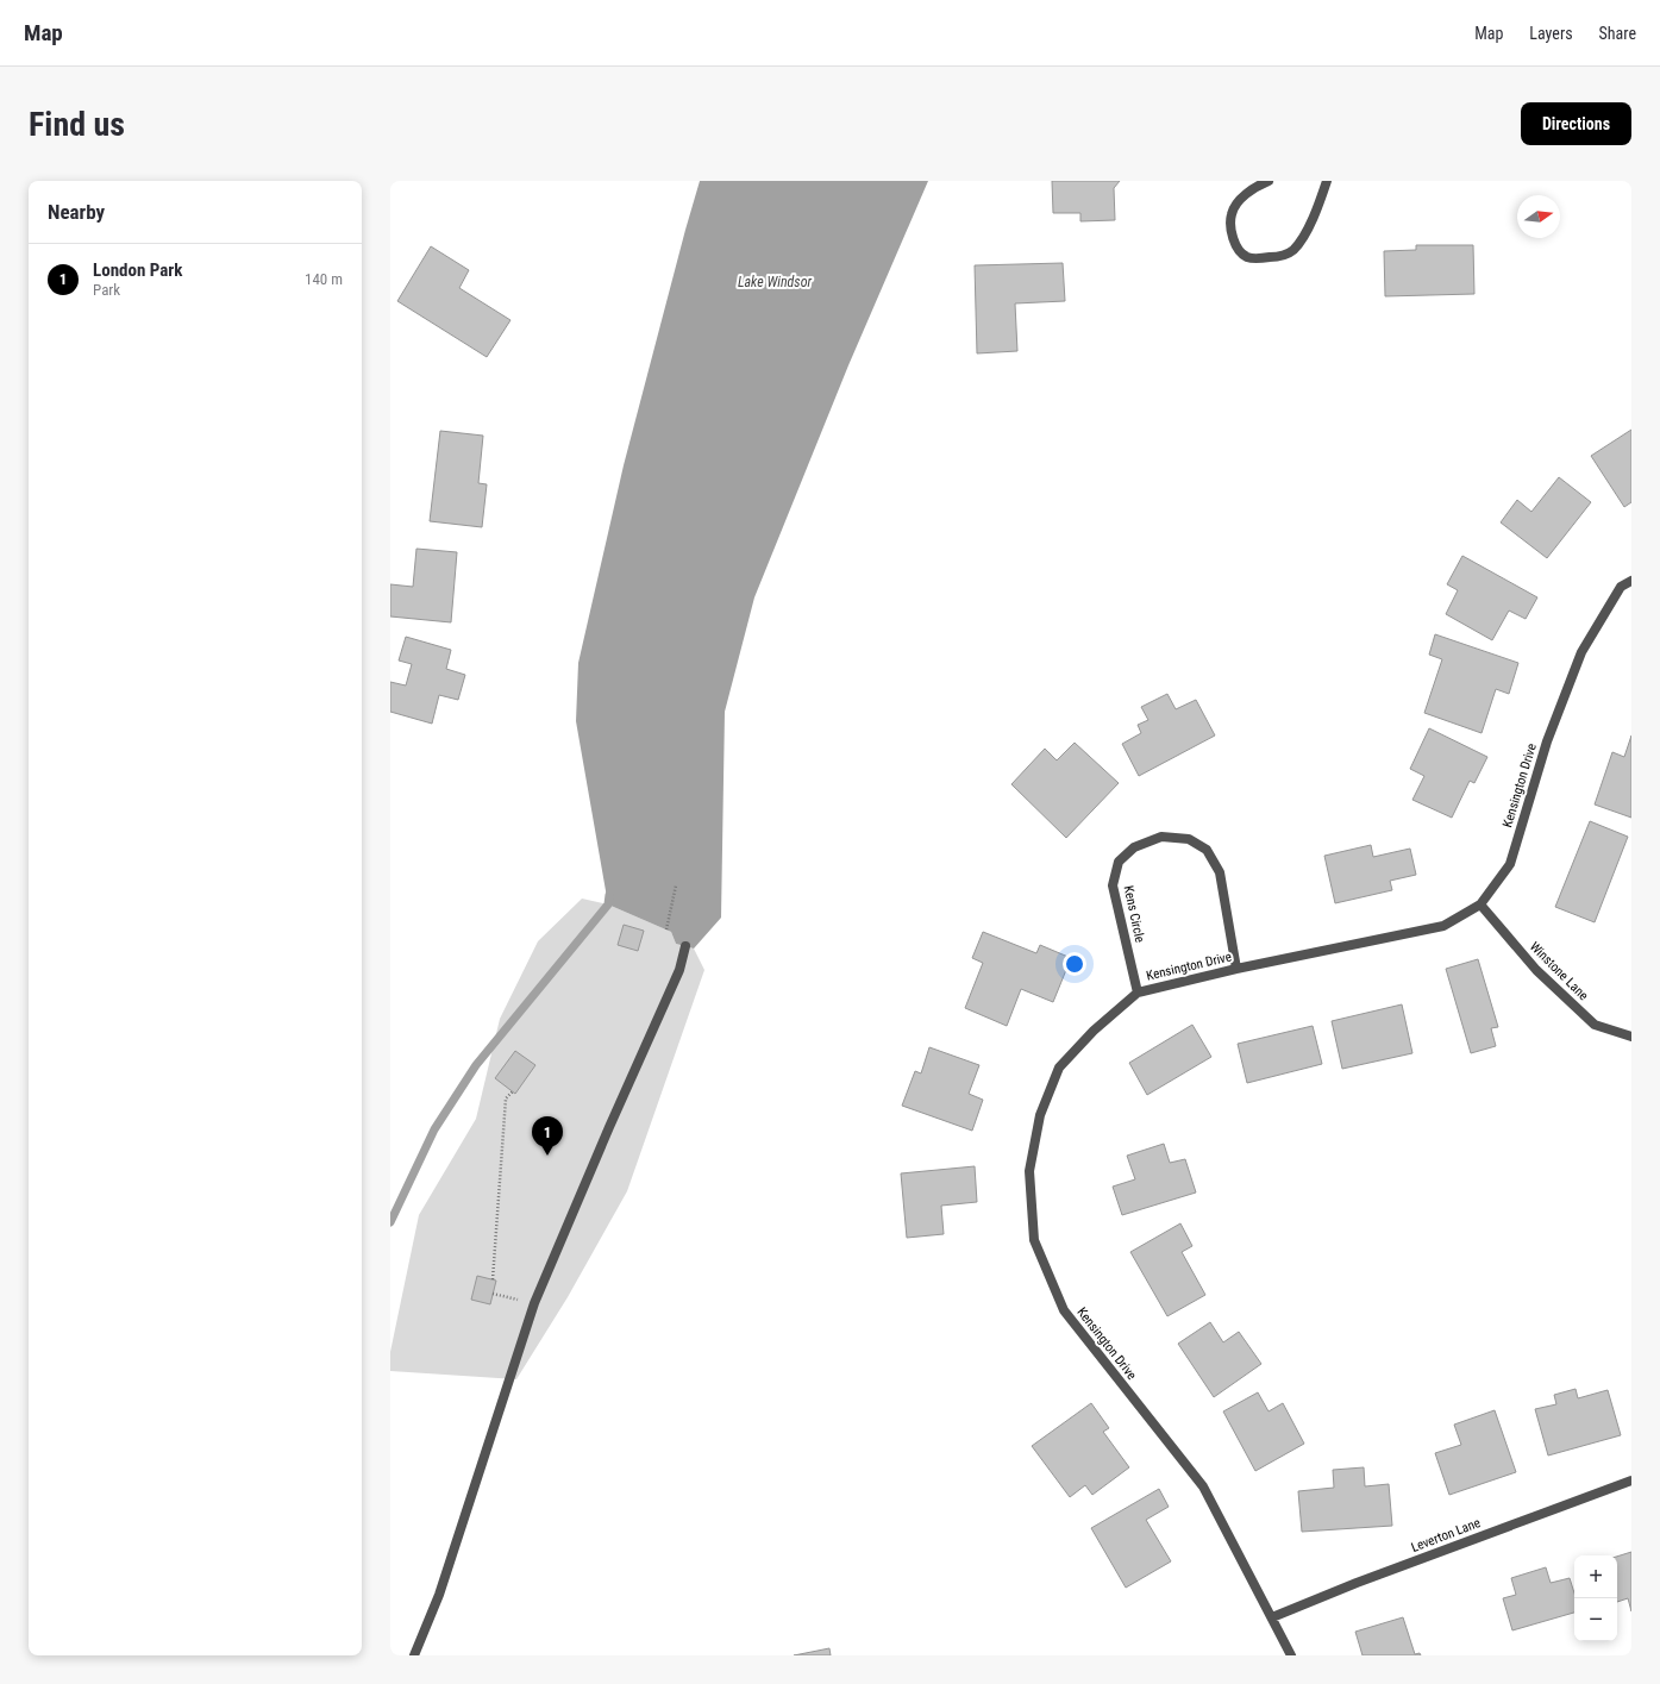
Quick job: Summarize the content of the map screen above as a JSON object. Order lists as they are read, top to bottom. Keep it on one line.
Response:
{"streets":{"street":["Kensington Drive","Kens Circle","Winstone Lane","Leverton Lane"]},"crossings":[["Kensington Drive","Kens Circle"],["Kensington Drive","Winstone Lane"],["Kensington Drive","Leverton Lane"]],"water":["Lake Windsor"],"north":"right","page":{"header":"Map","nav":["Map","Layers","Share"],"buttons":"Directions","title":"Find us","heading":"Nearby","list":[{"mark":"1","name":"London Park","note":"Park","value":"140 m"}],"pins":"1","map_buttons":["+","−"]}}
